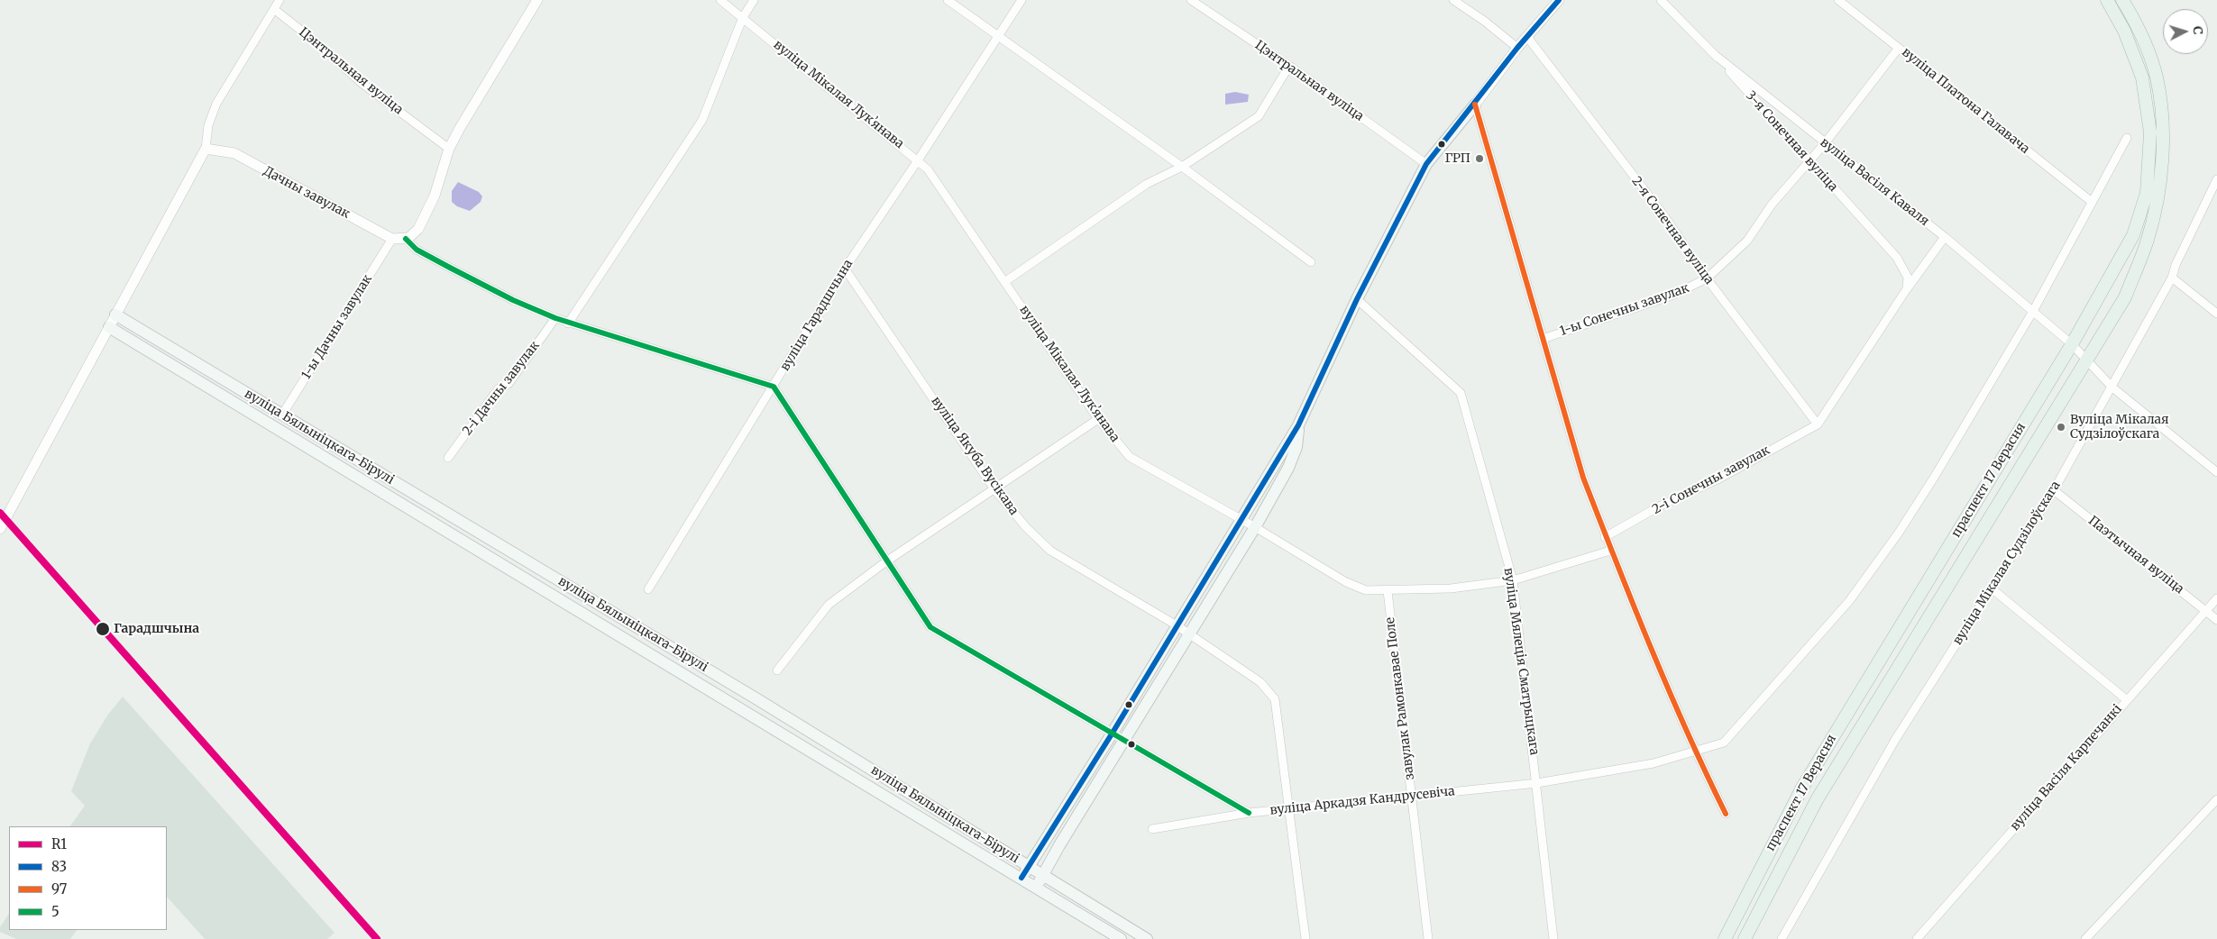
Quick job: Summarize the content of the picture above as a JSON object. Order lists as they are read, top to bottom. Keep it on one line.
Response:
{"streets":{"main road":["вуліца Бялыніцкага-Бірулі","праспект 17 Верасня"],"street":["Цэнтральная вуліца","вуліца Мікалая Лукʼянава","вуліца Платона Галавача","3-я Сонечная вуліца","вуліца Васіля Каваля","Дачны завулак","2-я Сонечная вуліца","1-ы Сонечны завулак","вуліца Гарадшчына","1-ы Дачны завулак","2-і Дачны завулак","вуліца Якуба Вусікава","2-і Сонечны завулак","Паэтычная вуліца","вуліца Мікалая Судзілоўскага","вуліца Мялеція Сматрыцкага","завулак Рамонкавае Поле","вуліца Васіля Карпечанкі","вуліца Аркадзя Кандрусевіча"]},"crossings":[["вуліца Мікалая Лукʼянава","вуліца Гарадшчына"],["вуліца Мікалая Лукʼянава","вуліца Мялеція Сматрыцкага"],["вуліца Мікалая Лукʼянава","завулак Рамонкавае Поле"],["вуліца Платона Галавача","1-ы Сонечны завулак"],["3-я Сонечная вуліца","вуліца Васіля Каваля"],["3-я Сонечная вуліца","1-ы Сонечны завулак"],["вуліца Васіля Каваля","1-ы Сонечны завулак"],["вуліца Васіля Каваля","праспект 17 Верасня"],["вуліца Васіля Каваля","вуліца Мікалая Судзілоўскага"],["Дачны завулак","1-ы Дачны завулак"],["2-я Сонечная вуліца","1-ы Сонечны завулак"],["2-я Сонечная вуліца","2-і Сонечны завулак"],["вуліца Гарадшчына","вуліца Якуба Вусікава"],["1-ы Дачны завулак","вуліца Бялыніцкага-Бірулі"],["вуліца Якуба Вусікава","вуліца Аркадзя Кандрусевіча"],["Паэтычная вуліца","вуліца Мікалая Судзілоўскага"],["Паэтычная вуліца","вуліца Васіля Карпечанкі"],["вуліца Мялеція Сматрыцкага","вуліца Аркадзя Кандрусевіча"],["завулак Рамонкавае Поле","вуліца Аркадзя Кандрусевіча"]],"places":["ГРП","Вуліца Мікалая Судзілоўскага","Гарадшчына"],"lines":["transit line 83","transit line 97","transit line 5","transit line R1"],"legend":["R1","83","97","5"],"north":"right"}
